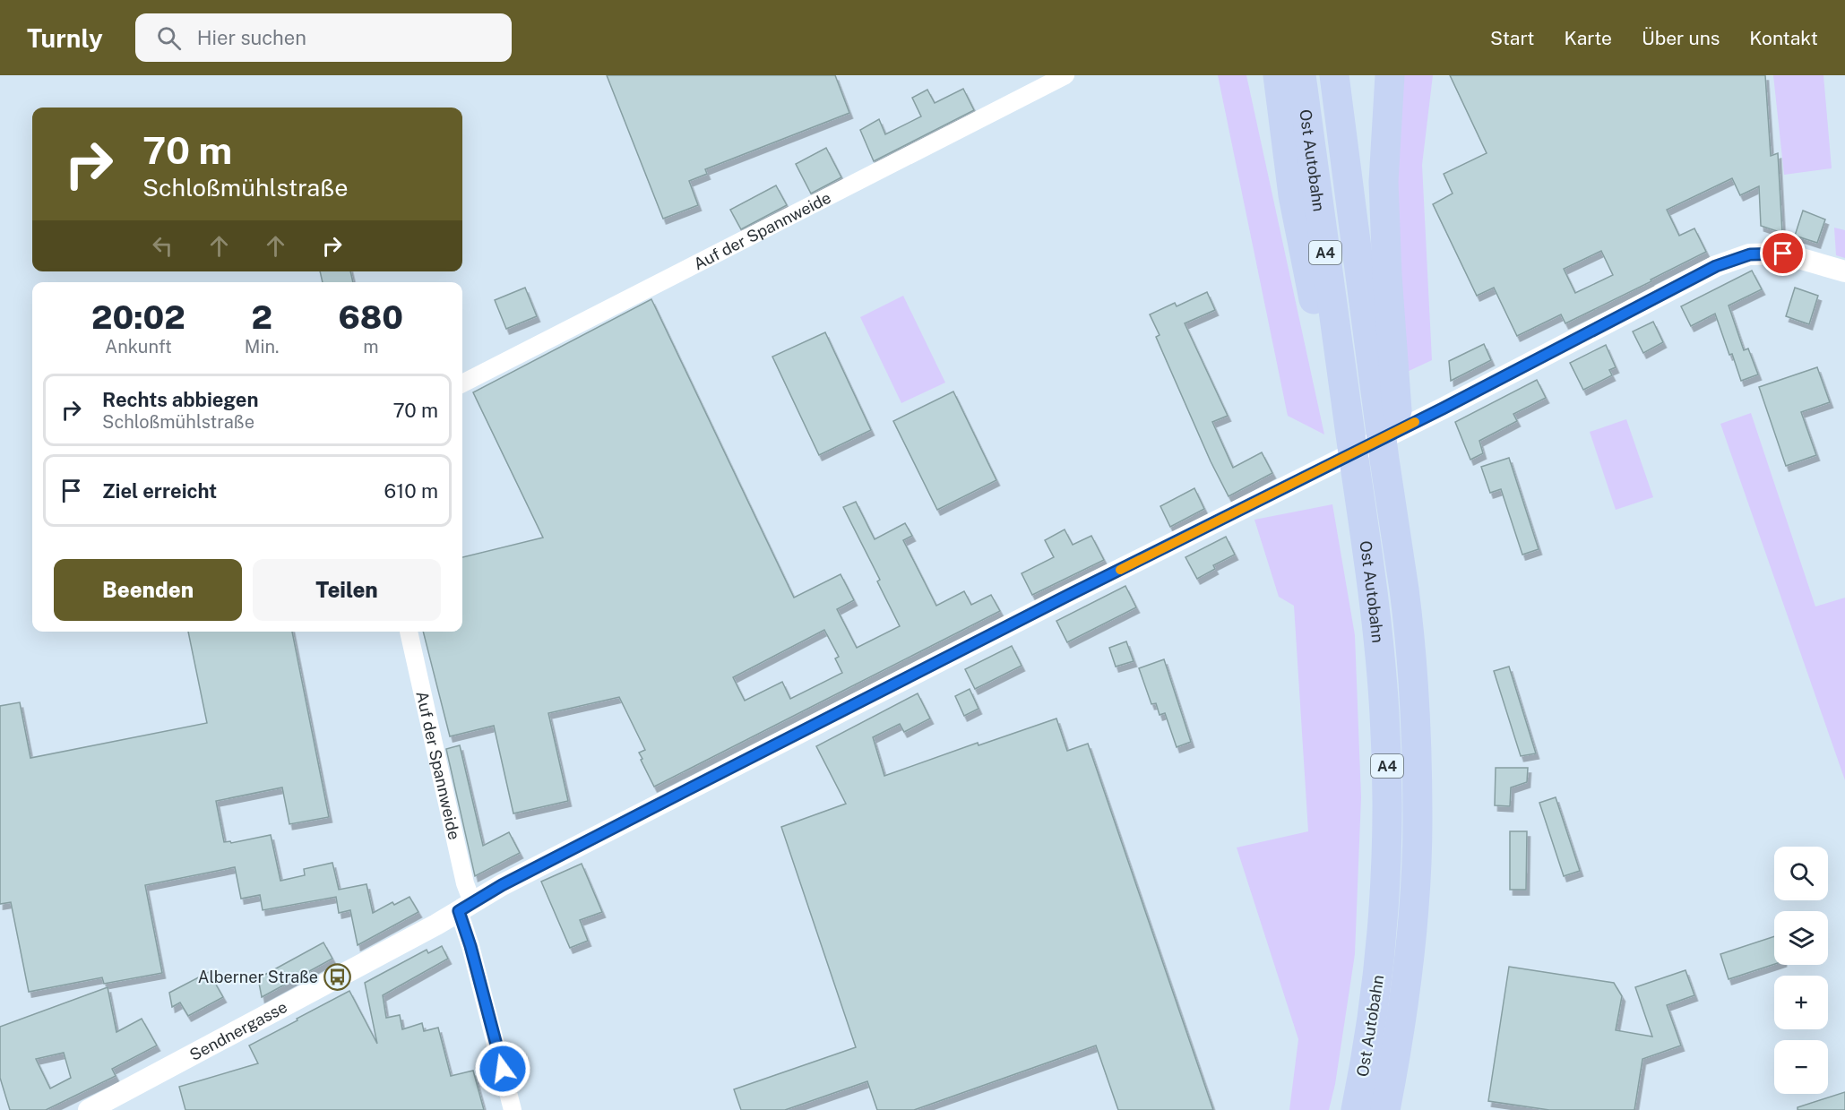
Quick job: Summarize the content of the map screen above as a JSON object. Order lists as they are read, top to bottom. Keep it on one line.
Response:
{"streets":{"highway":["Ost Autobahn","A4"],"street":["Auf der Spannweide","Sendnergasse"]},"crossings":[["Auf der Spannweide","Sendnergasse"]],"places":{"bus stop":["Alberner Straße"]},"page":{"header":"Turnly","search":"Hier suchen","nav":["Start","Karte","Über uns","Kontakt"],"turn":["70 m","Schloßmühlstraße"],"eta":["20:02","Ankunft","2","Min.","680","m"],"list":[{"name":"Rechts abbiegen","note":"Schloßmühlstraße","value":"70 m"},{"name":"Ziel erreicht","value":"610 m"}],"buttons":["Beenden","Teilen"],"map_buttons":["+","−"]}}
